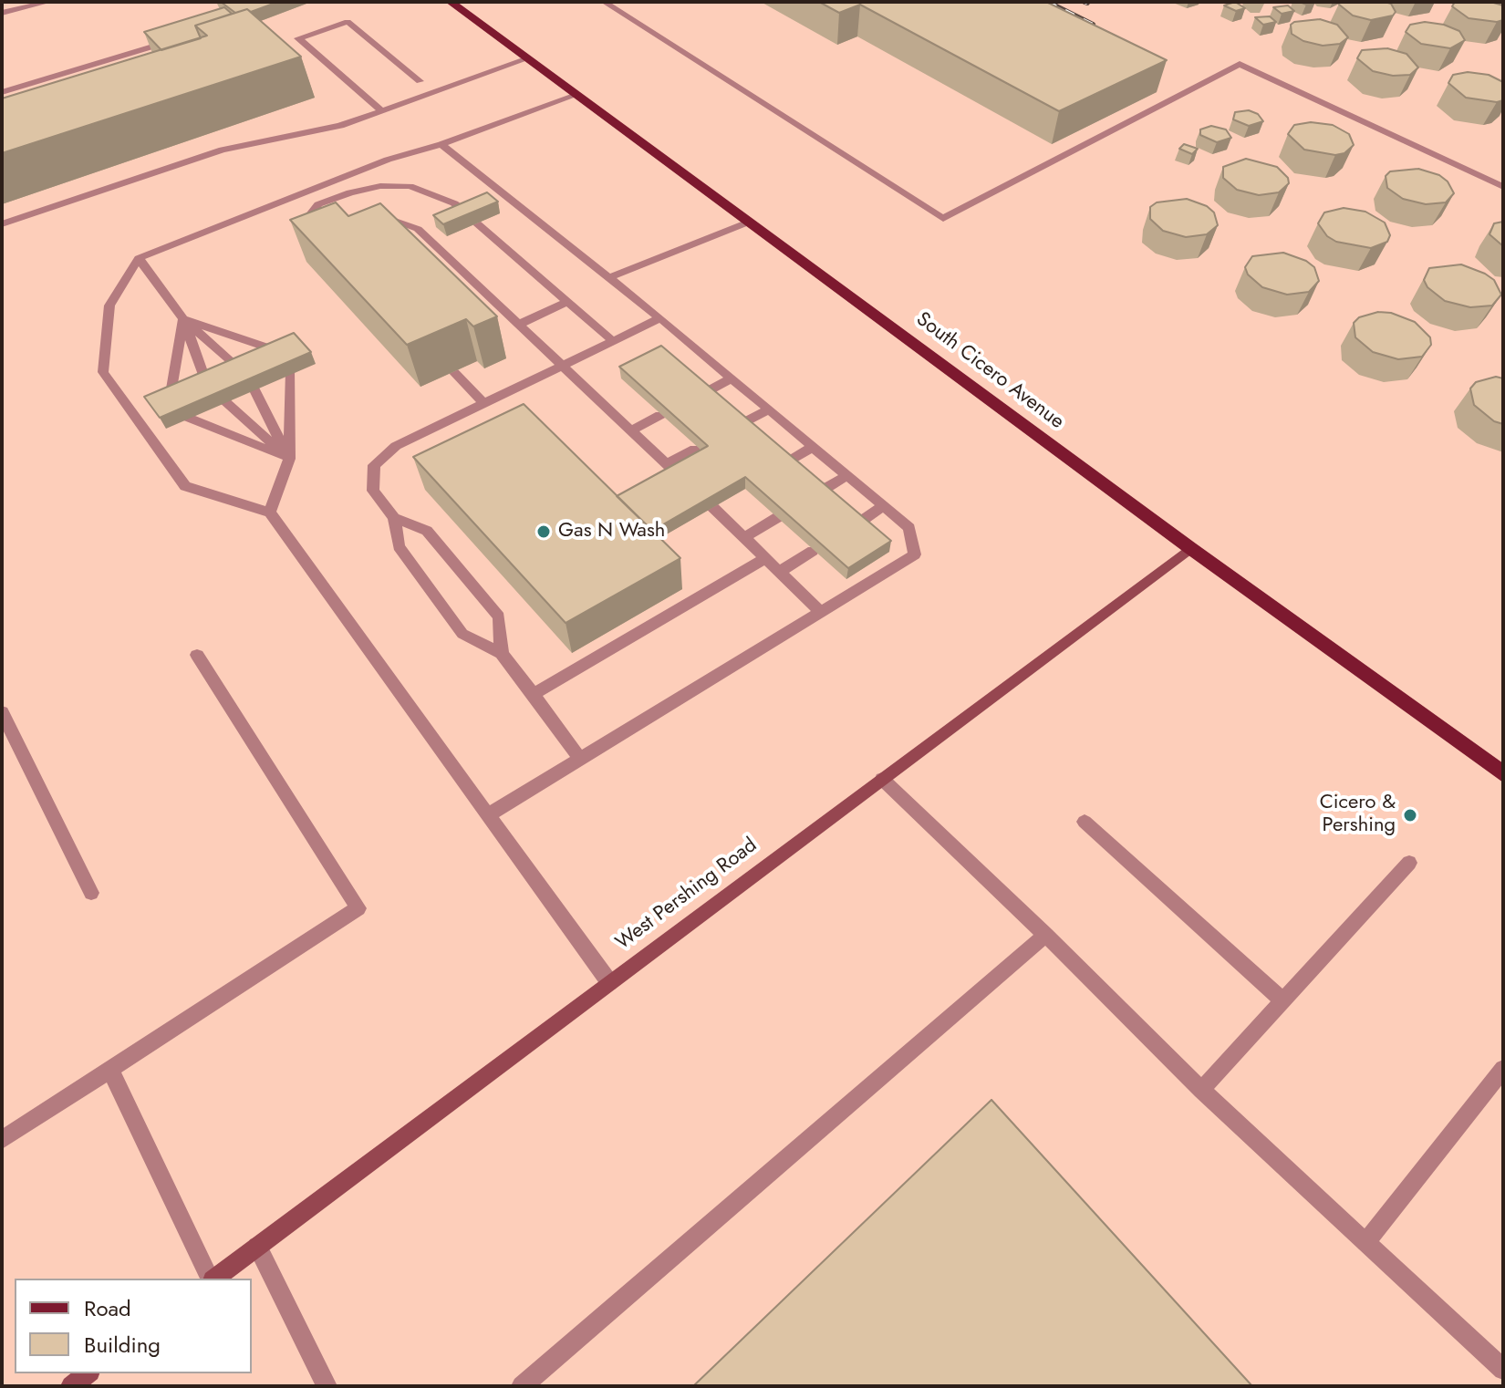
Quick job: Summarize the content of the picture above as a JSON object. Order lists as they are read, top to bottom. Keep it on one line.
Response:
{"streets":{"main road":["South Cicero Avenue","West Pershing Road"]},"crossings":[["South Cicero Avenue","West Pershing Road"]],"places":["Gas N Wash","Cicero & Pershing"],"legend":["Road","Building"]}
